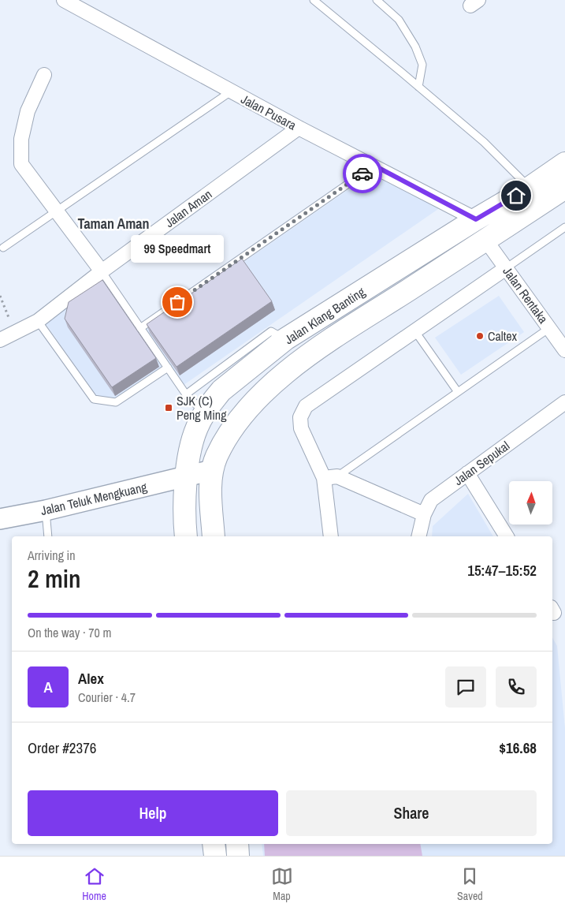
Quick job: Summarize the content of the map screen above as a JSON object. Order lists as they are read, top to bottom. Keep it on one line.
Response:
{"streets":{"highway":["Jalan Klang Banting"],"street":["Jalan Pusara","Jalan Aman","Jalan Rentaka","Jalan Sepukal","Jalan Teluk Mengkuang"]},"crossings":[["Jalan Pusara","Jalan Aman"],["Jalan Pusara","Jalan Klang Banting"],["Jalan Rentaka","Jalan Klang Banting"],["Jalan Klang Banting","Jalan Teluk Mengkuang"]],"districts":["Taman Aman"],"places":{"other":["99 Speedmart","Caltex"],"transit":["SJK (C) Peng Ming"]},"north":"top","page":{"bubble":"99 Speedmart","heading":["2 min","Arriving in","15:47–15:52"],"panel":["Alex","Courier · 4.7","Order #2376","$16.68"],"bar":"On the way · 70 m","round":"A","buttons":["Help","Share"],"tabs":["Home","Map","Saved"]}}
